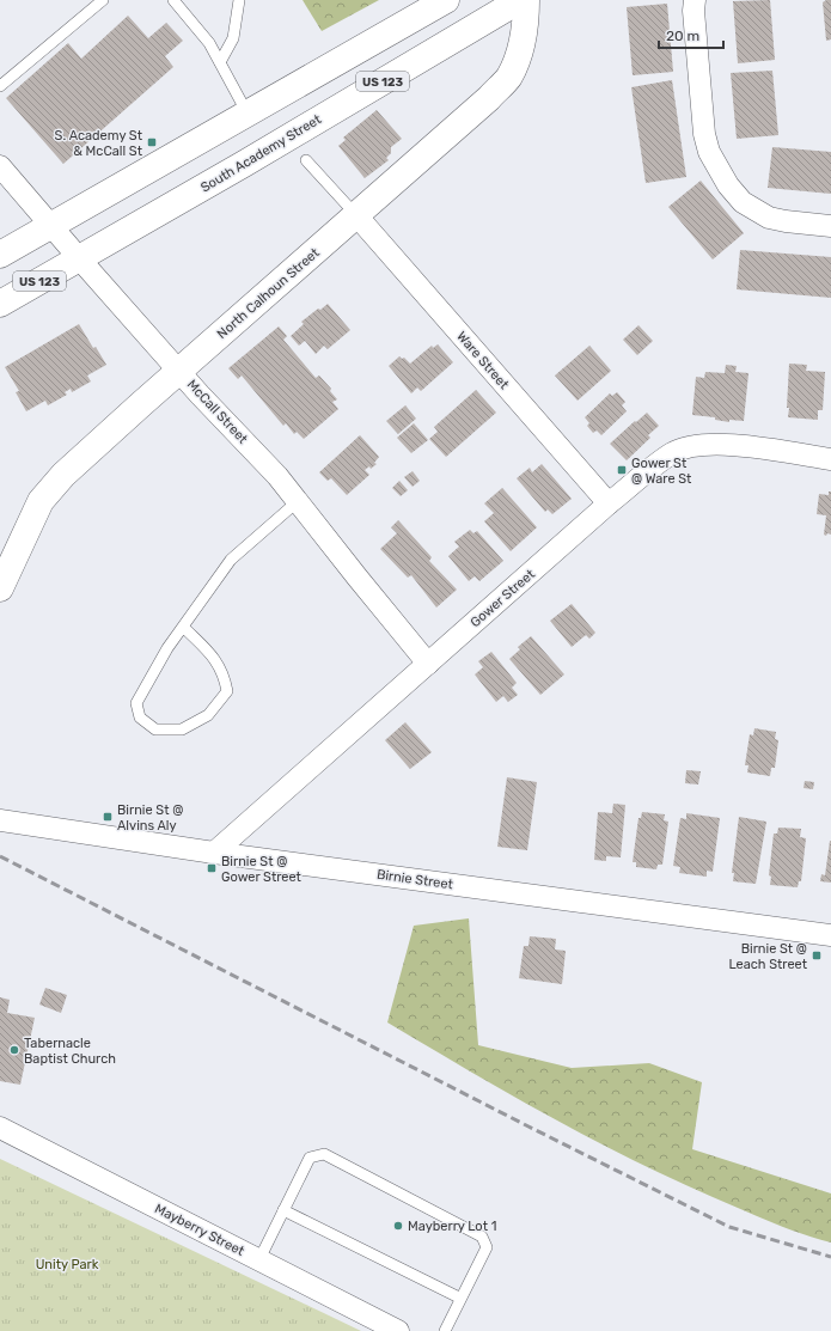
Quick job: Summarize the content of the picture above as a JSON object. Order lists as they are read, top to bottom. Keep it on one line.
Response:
{"streets":{"main road":["US 123","South Academy Street","North Calhoun Street"],"street":["Ware Street","McCall Street","Gower Street","Birnie Street","Mayberry Street"]},"crossings":[["US 123","McCall Street"],["South Academy Street","McCall Street"],["North Calhoun Street","Ware Street"],["North Calhoun Street","McCall Street"],["Ware Street","Gower Street"],["McCall Street","Gower Street"],["Gower Street","Birnie Street"]],"parks":["Unity Park"],"places":{"transit":["S. Academy St & McCall St","Gower St @ Ware St","Birnie St @ Alvins Aly","Birnie St @ Gower Street","Birnie St @ Leach Street"],"other":["Tabernacle Baptist Church","Mayberry Lot 1"]},"scale_bar":"20 m"}
